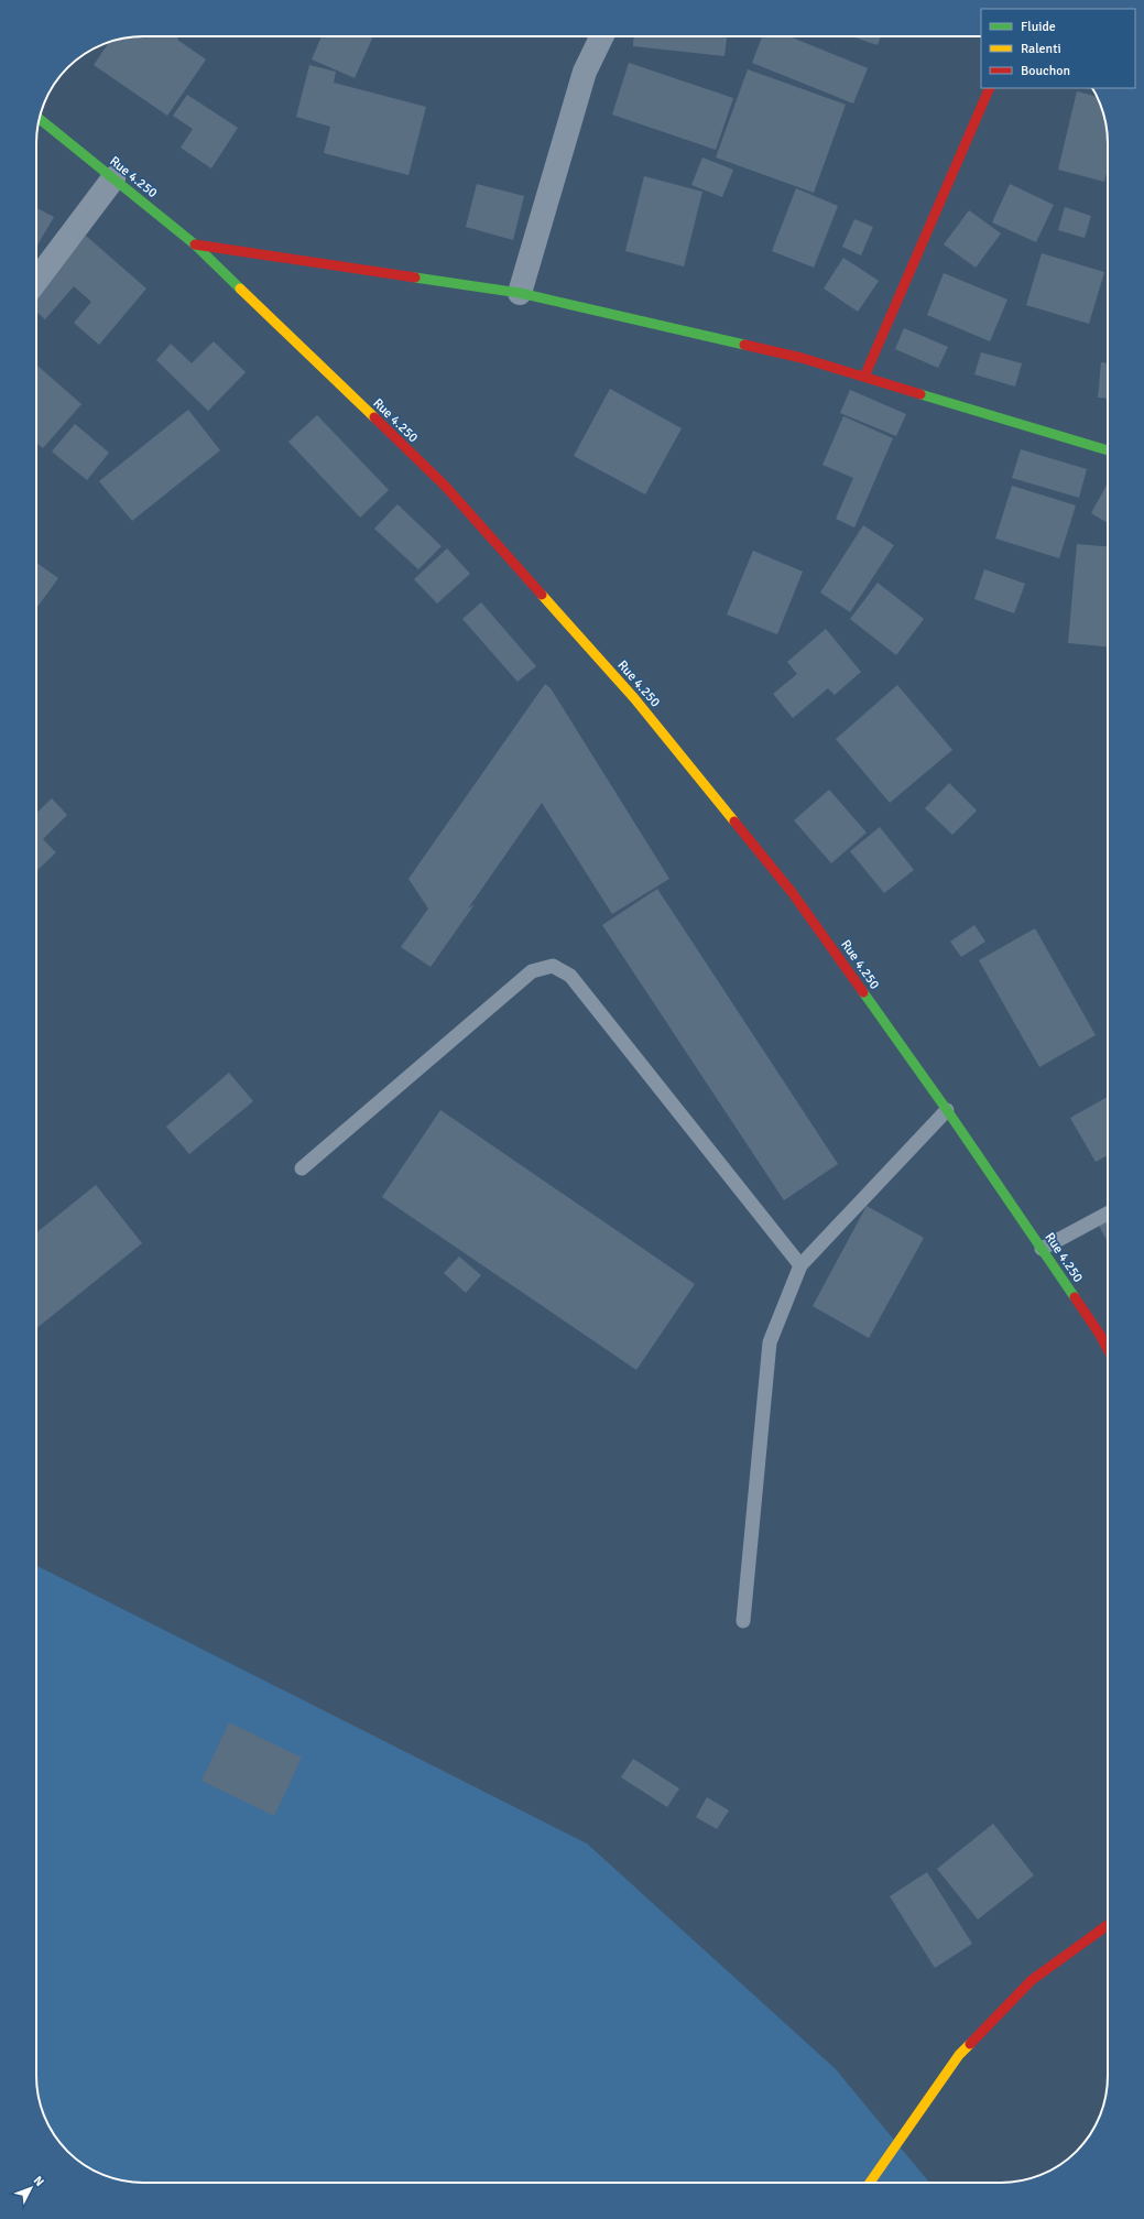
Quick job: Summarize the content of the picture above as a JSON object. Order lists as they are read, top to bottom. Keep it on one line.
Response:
{"streets":{"main road":["Rue 4.250"]},"legend":["Fluide","Ralenti","Bouchon"],"north":"top right"}
